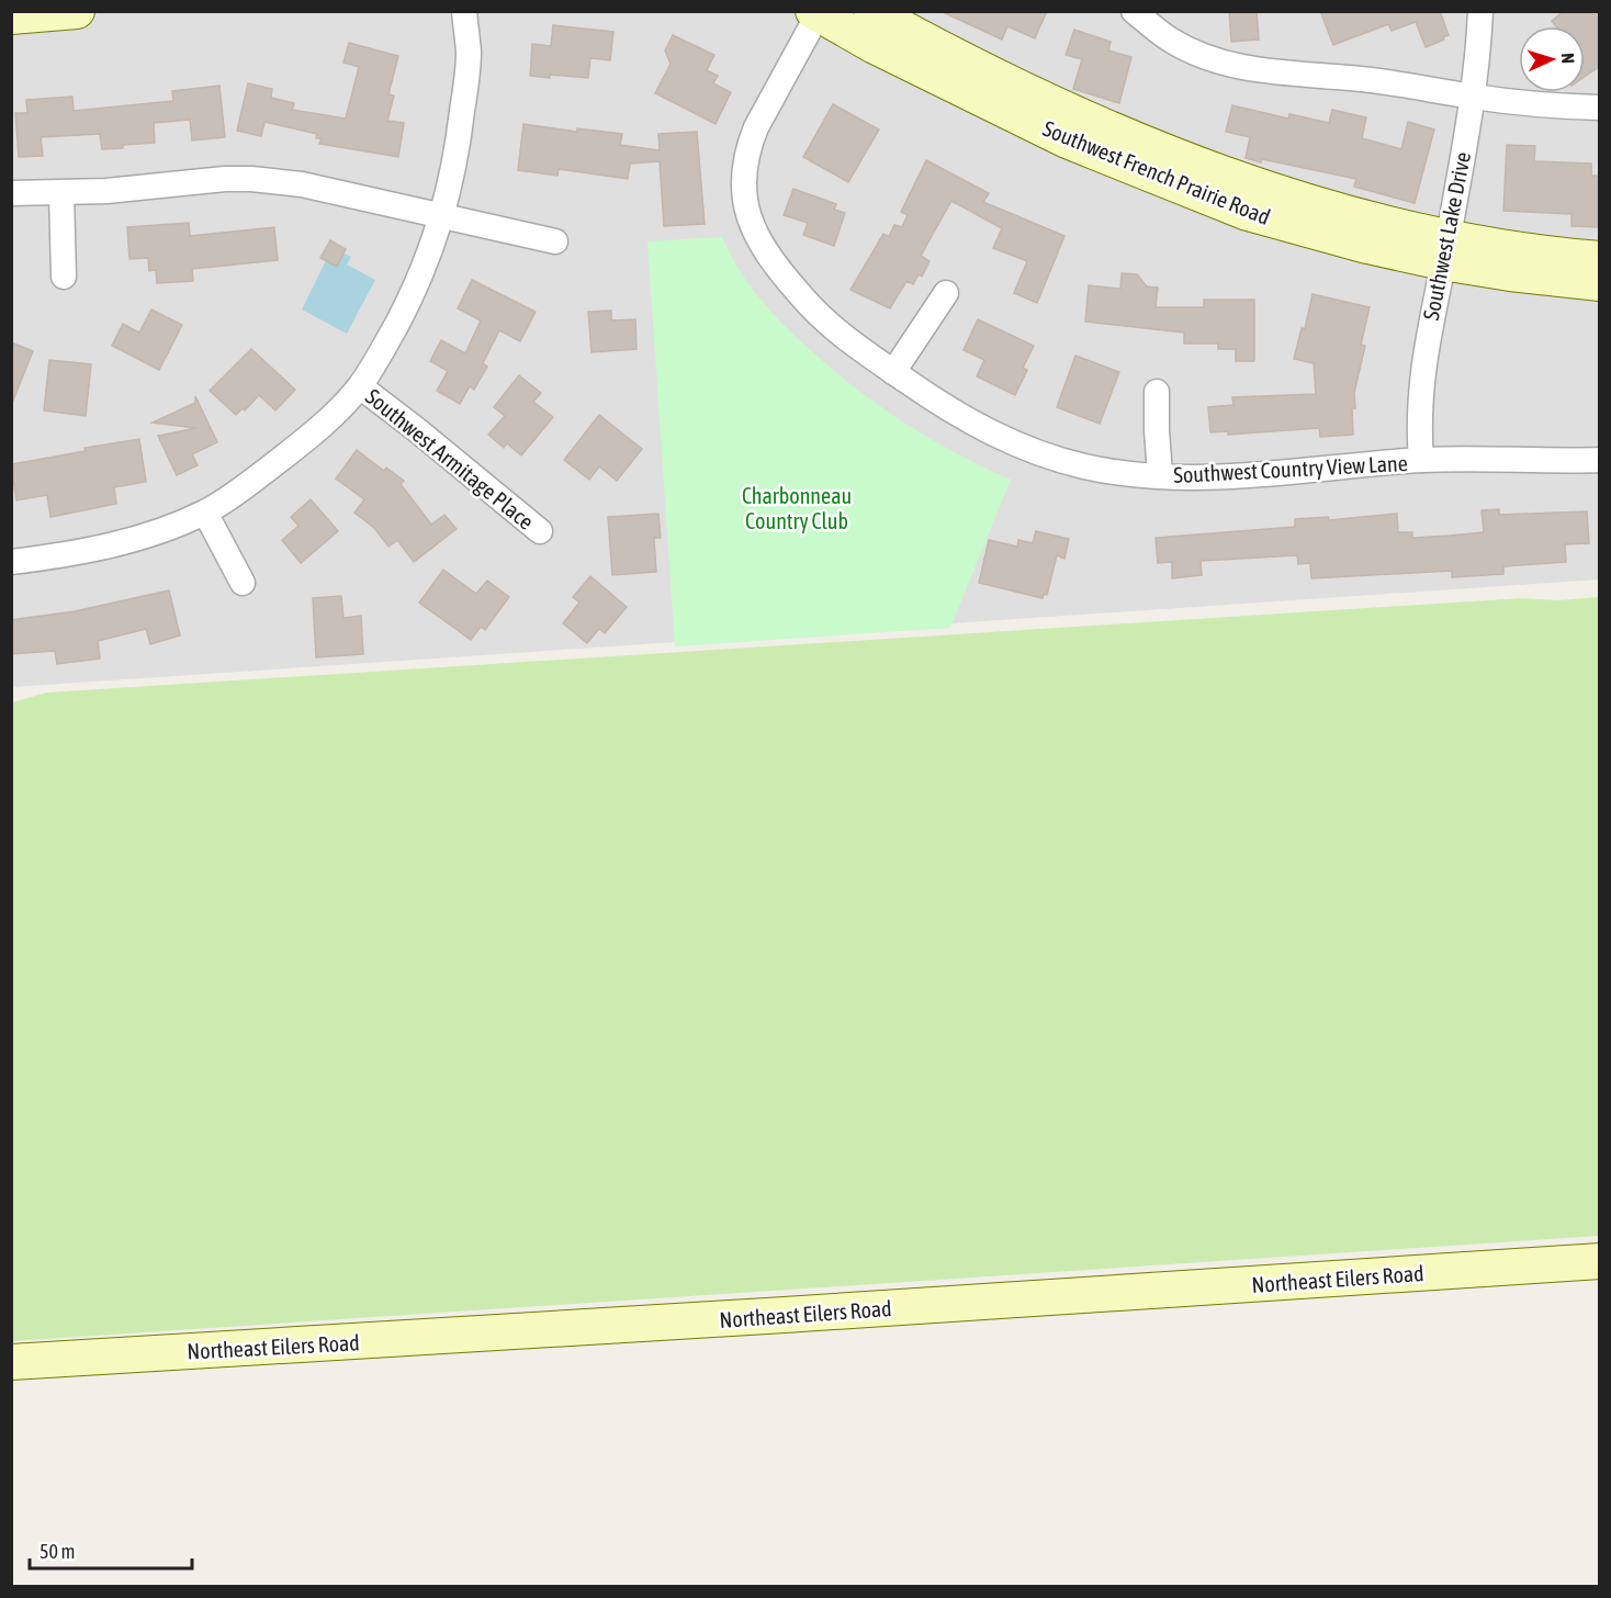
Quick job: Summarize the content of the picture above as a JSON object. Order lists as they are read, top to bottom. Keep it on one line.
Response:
{"streets":{"street":["Southwest French Prairie Road","Southwest Lake Drive","Southwest Armitage Place","Southwest Country View Lane","Northeast Eilers Road"]},"crossings":[["Southwest French Prairie Road","Southwest Lake Drive"],["Southwest French Prairie Road","Southwest Country View Lane"],["Southwest Lake Drive","Southwest Country View Lane"]],"parks":["Charbonneau Country Club"],"scale_bar":"50 m","north":"right"}
